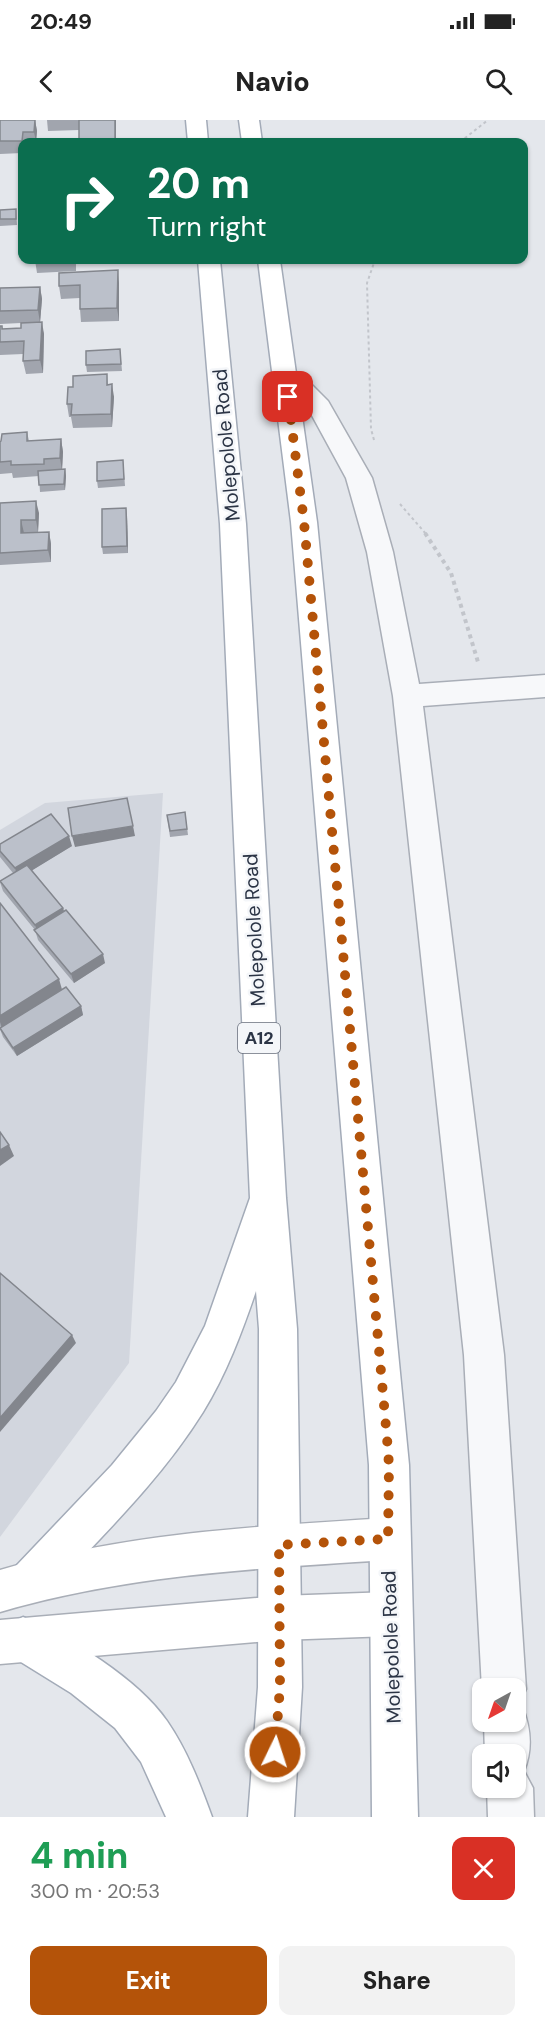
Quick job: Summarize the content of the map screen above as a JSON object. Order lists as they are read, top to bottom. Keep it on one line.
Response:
{"streets":{"main road":["Molepolole Road","A12"]},"north":"bottom left","page":{"status":"20:49","header":"Navio","turn":["20 m","Turn right"],"heading":["4 min","300 m · 20:53"],"buttons":["Exit","Share"]}}
